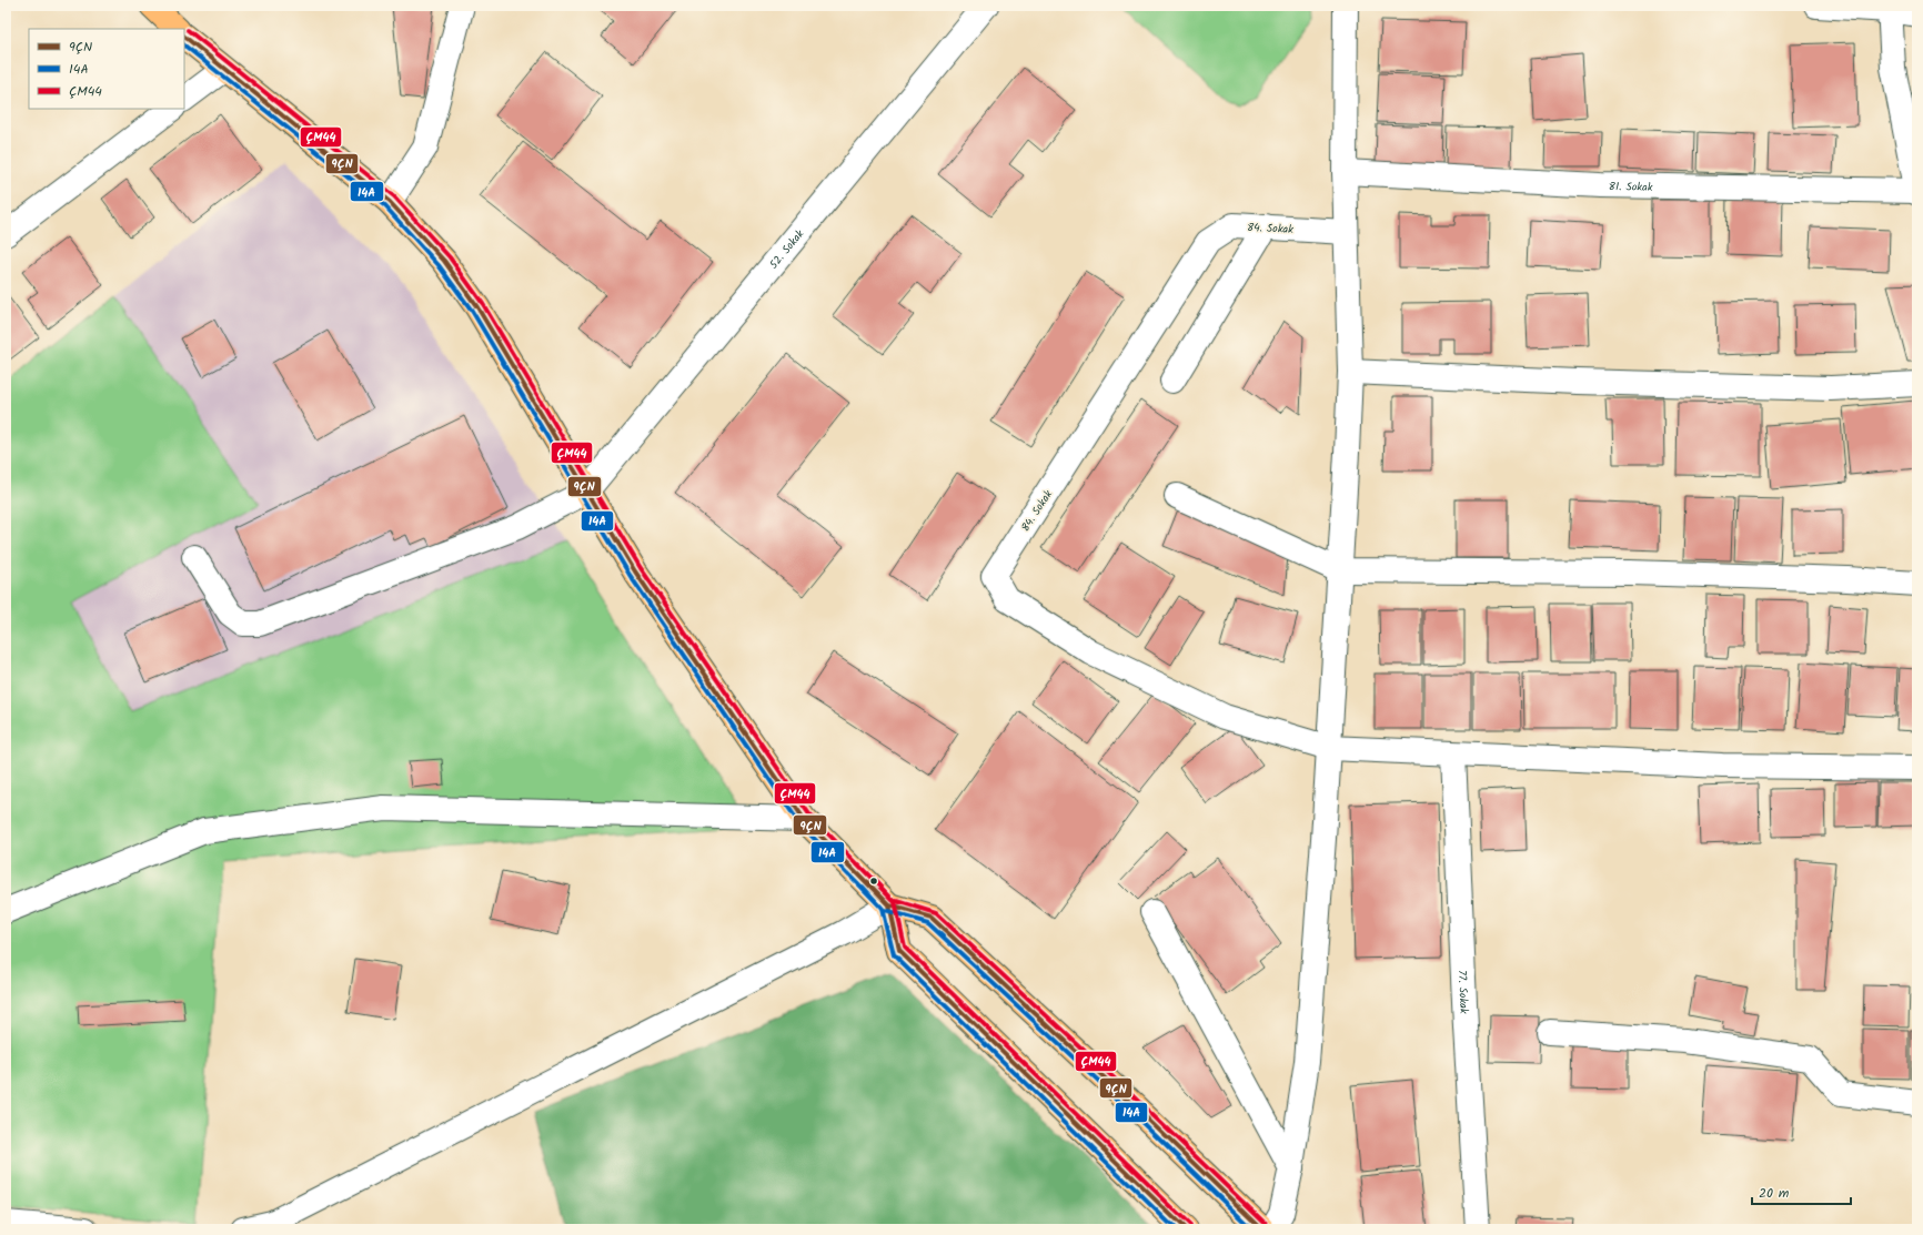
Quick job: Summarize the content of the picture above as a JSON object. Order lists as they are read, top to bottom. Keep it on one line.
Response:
{"streets":{"street":["81. Sokak","84. Sokak","52. Sokak","77. Sokak"]},"lines":["transit line ÇM44","transit line 9ÇN","transit line 14A"],"legend":["9ÇN","14A","ÇM44"],"scale_bar":"20 m"}
